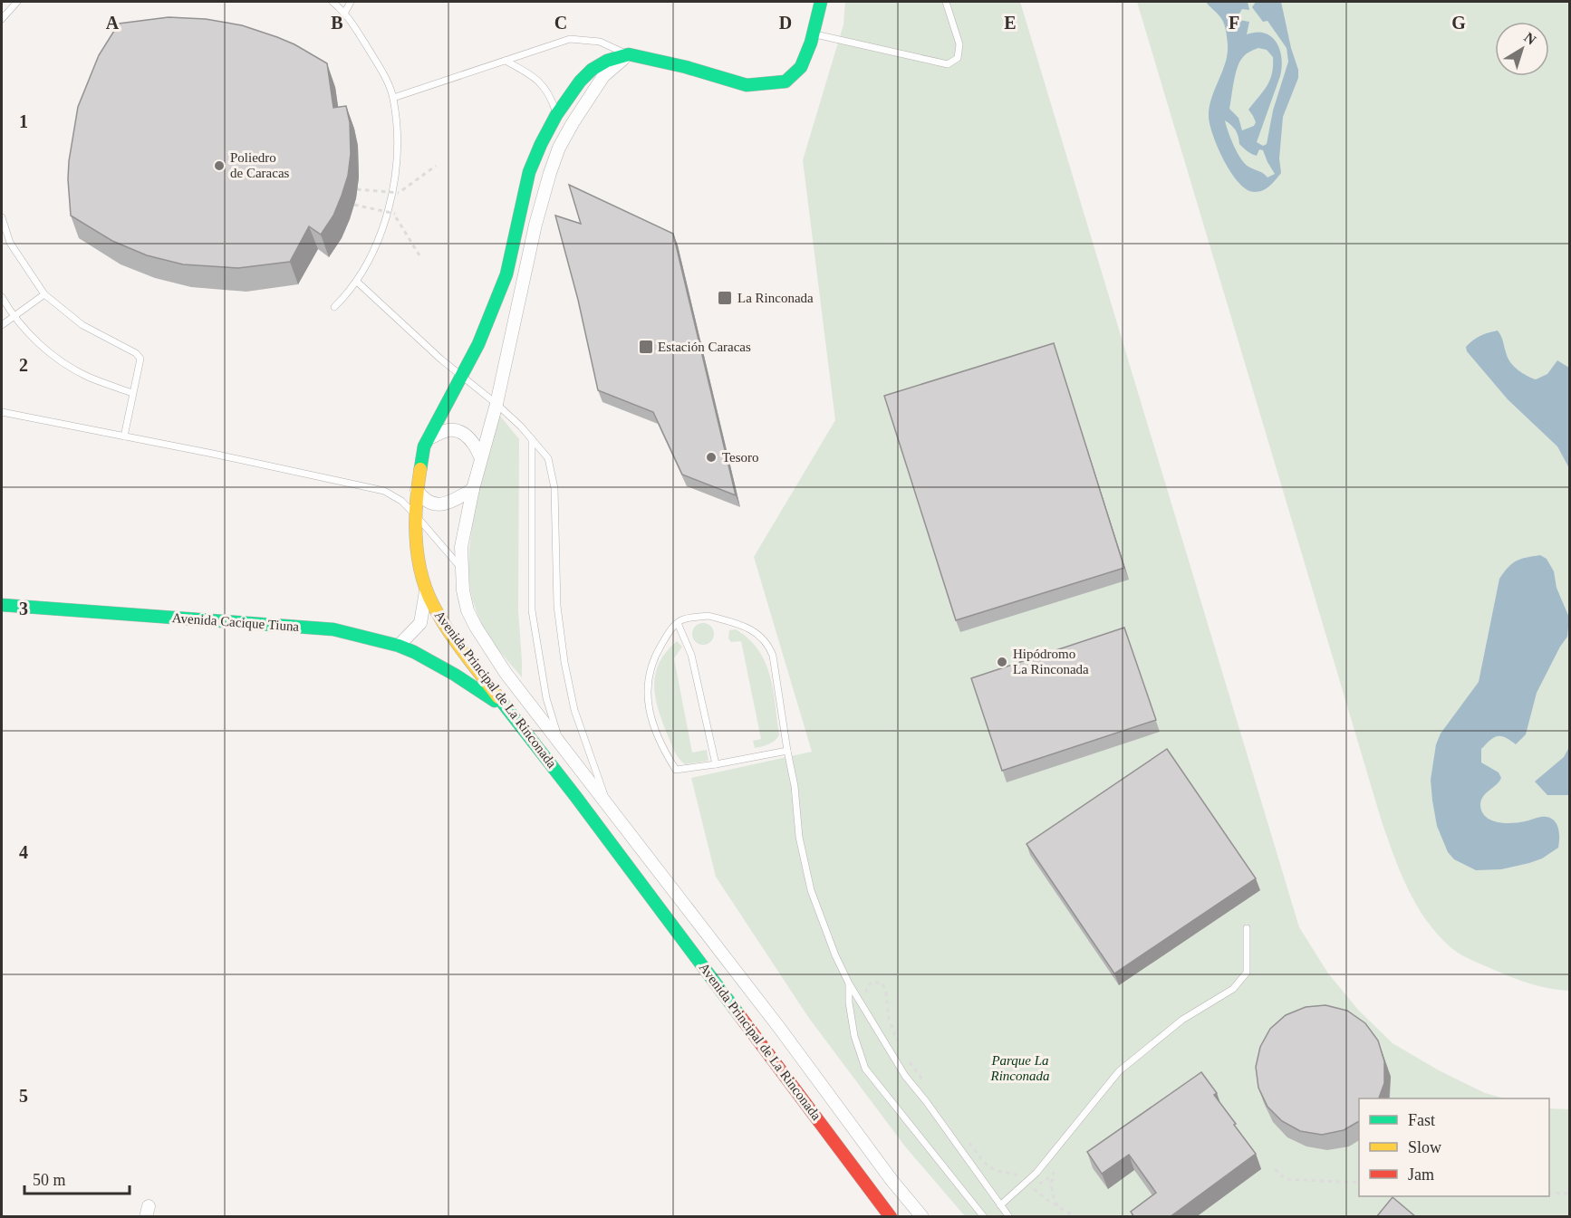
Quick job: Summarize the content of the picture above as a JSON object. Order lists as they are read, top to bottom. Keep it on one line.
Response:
{"streets":{"street":["Avenida Cacique Tiuna","Avenida Principal de La Rinconada"]},"crossings":[["Avenida Cacique Tiuna","Avenida Principal de La Rinconada"]],"parks":["Parque La Rinconada"],"places":{"other":["Poliedro de Caracas","Tesoro","Hipódromo La Rinconada"],"transit":["La Rinconada","Estación Caracas"]},"legend":["Fast","Slow","Jam"],"scale_bar":"50 m","north":"top right","grid":{"columns":["A","B","C","D","E","F","G"],"rows":["1","2","3","4","5"]}}
